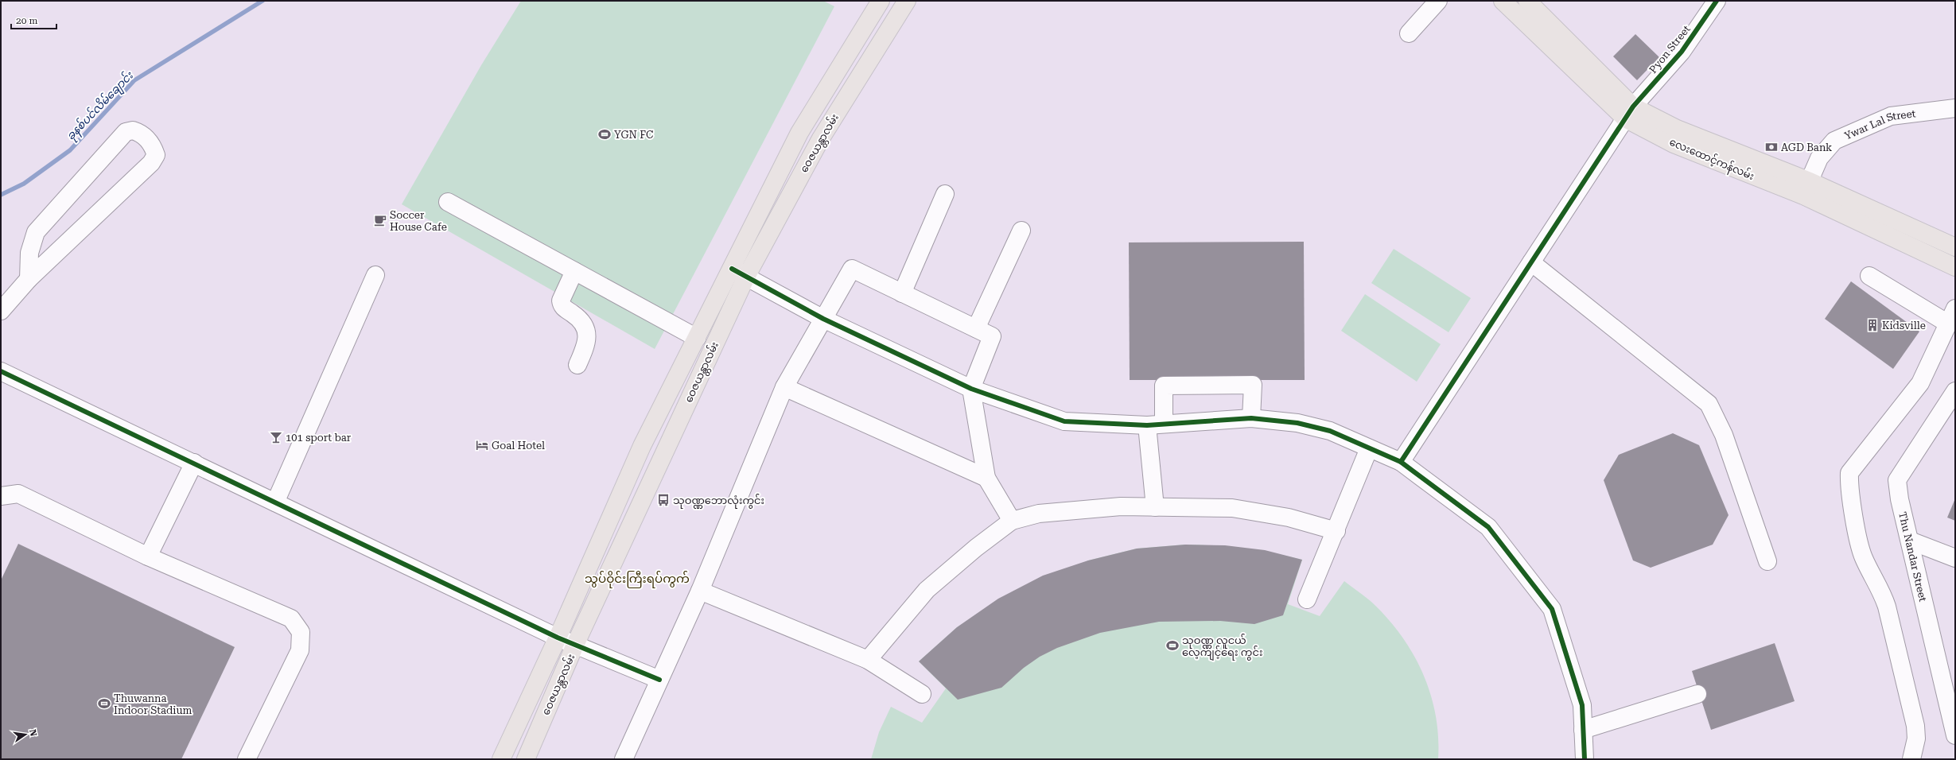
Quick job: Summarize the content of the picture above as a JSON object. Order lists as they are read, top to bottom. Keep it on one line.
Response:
{"streets":{"main road":["ဝေဇယန္တာလမ်း","လေးထောင့်ကန်လမ်း"],"street":["Pyon Street","Ywar Lal Street","Thu Nandar Street"]},"crossings":[["Pyon Street","လေးထောင့်ကန်လမ်း"],["Ywar Lal Street","လေးထောင့်ကန်လမ်း"]],"districts":["သွပ်ဝိုင်းကြီးရပ်ကွက်"],"water":["ခုနစ်ပင်လိမ်ချောင်း"],"places":{"sports":["YGN FC","သုဝဏ္ဏ လူငယ် လေ့ကျင့်ရေး ကွင်း","Thuwanna Indoor Stadium"],"bank":["AGD Bank"],"cafe":["Soccer House Cafe"],"building":["Kidsville"],"bar":["101 sport bar"],"hotel":["Goal Hotel"],"bus stop":["သုဝဏ္ဏဘောလုံးကွင်း"]},"scale_bar":"20 m","north":"right"}
